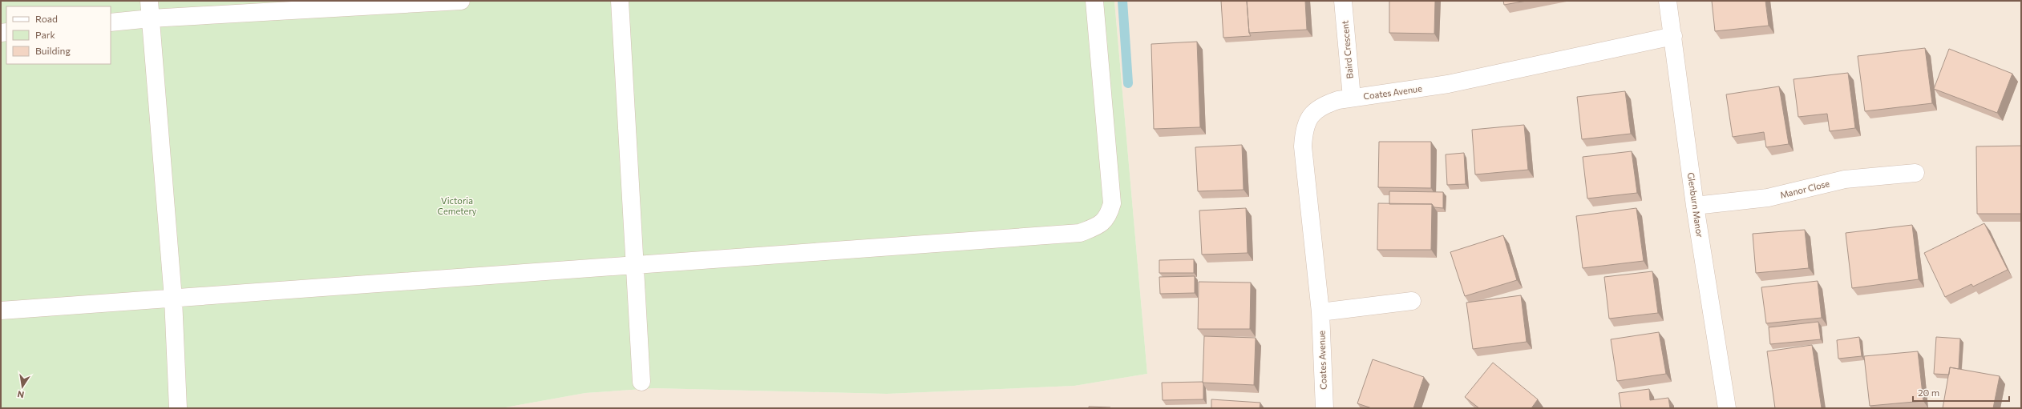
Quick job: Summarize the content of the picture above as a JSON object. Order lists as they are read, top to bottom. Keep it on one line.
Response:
{"streets":{"street":["Baird Crescent","Coates Avenue","Manor Close","Glenburn Manor"]},"crossings":[["Baird Crescent","Coates Avenue"],["Coates Avenue","Glenburn Manor"],["Manor Close","Glenburn Manor"]],"parks":["Victoria Cemetery"],"legend":["Road","Park","Building"],"scale_bar":"20 m","north":"bottom"}
